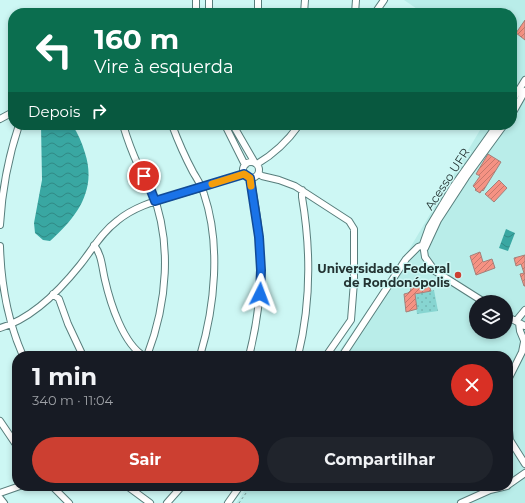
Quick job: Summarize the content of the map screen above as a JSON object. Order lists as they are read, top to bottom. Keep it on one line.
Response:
{"streets":{"street":["Acesso UFR"]},"places":["Universidade Federal de Rondonópolis"],"page":{"turn":["160 m","Vire à esquerda"],"then":"Depois","heading":["1 min","340 m · 11:04"],"buttons":["Sair","Compartilhar"]}}
